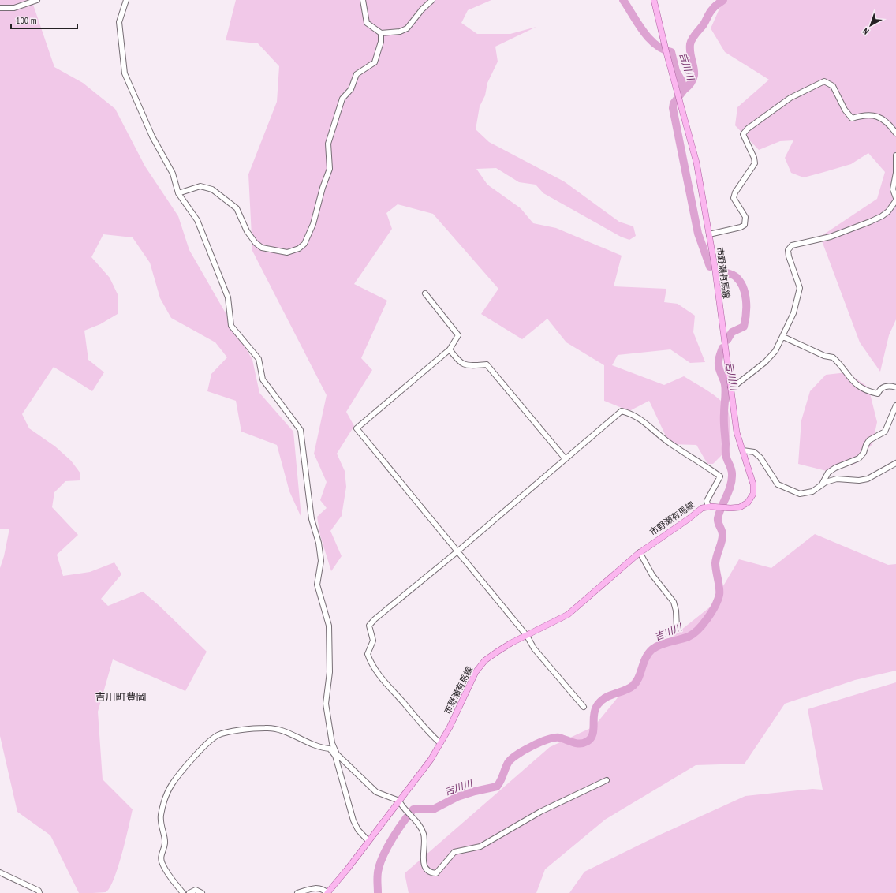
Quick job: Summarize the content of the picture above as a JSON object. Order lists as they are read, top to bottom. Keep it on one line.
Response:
{"streets":{"main road":["市野瀬有馬線"]},"districts":["吉川町豊岡"],"water":["吉川川"],"scale_bar":"100 m","north":"bottom left"}
